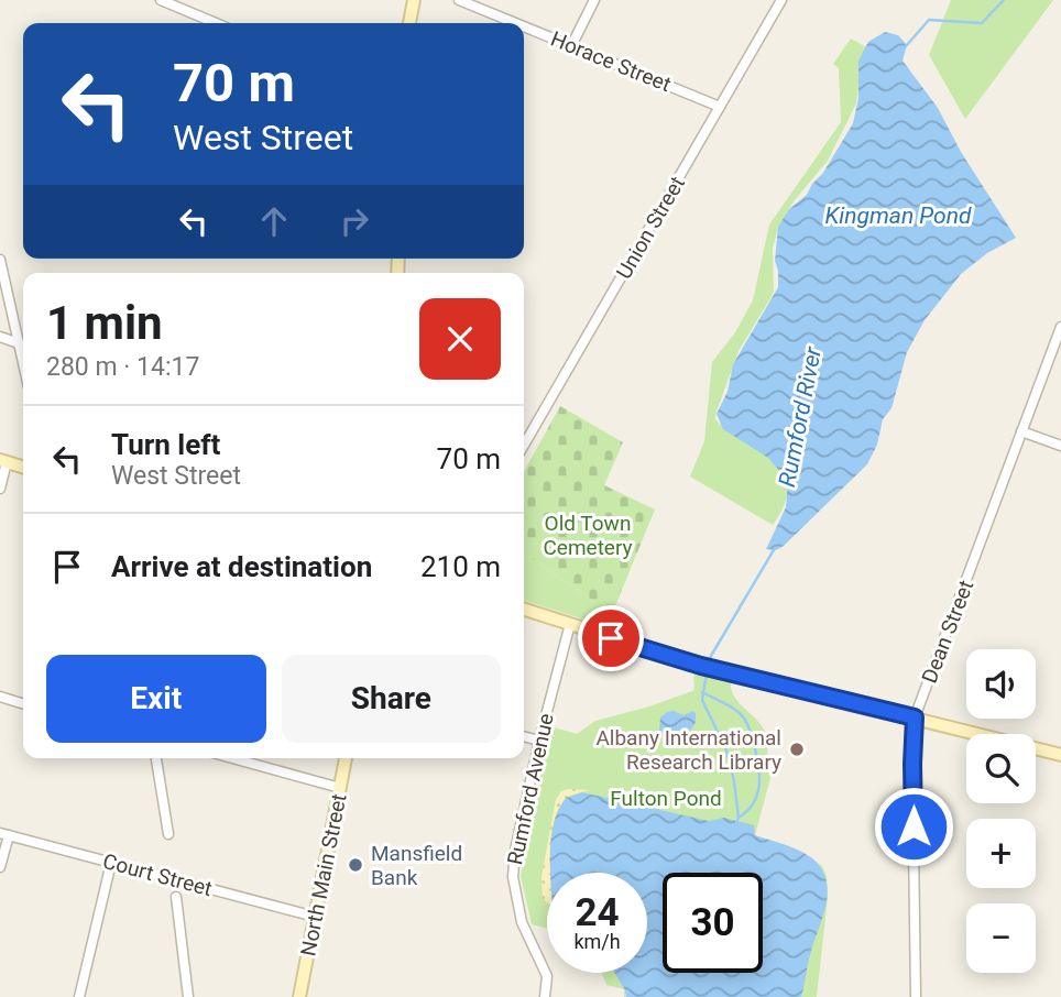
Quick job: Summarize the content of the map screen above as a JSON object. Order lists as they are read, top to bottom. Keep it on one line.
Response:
{"streets":{"main road":["North Main Street"],"street":["Horace Street","Union Street","Dean Street","Rumford Avenue","Court Street"]},"crossings":[["Horace Street","Union Street"],["Court Street","North Main Street"]],"water":["Kingman Pond","Rumford River"],"parks":["Old Town Cemetery","Fulton Pond"],"places":["Albany International Research Library","Mansfield Bank"],"page":{"turn":["70 m","West Street"],"heading":["1 min","280 m · 14:17"],"list":[{"name":"Turn left","note":"West Street","value":"70 m"},{"name":"Arrive at destination","value":"210 m"}],"buttons":["Exit","Share"],"map_buttons":["+","−"],"speed":"24 km/h","limit":"30"}}
